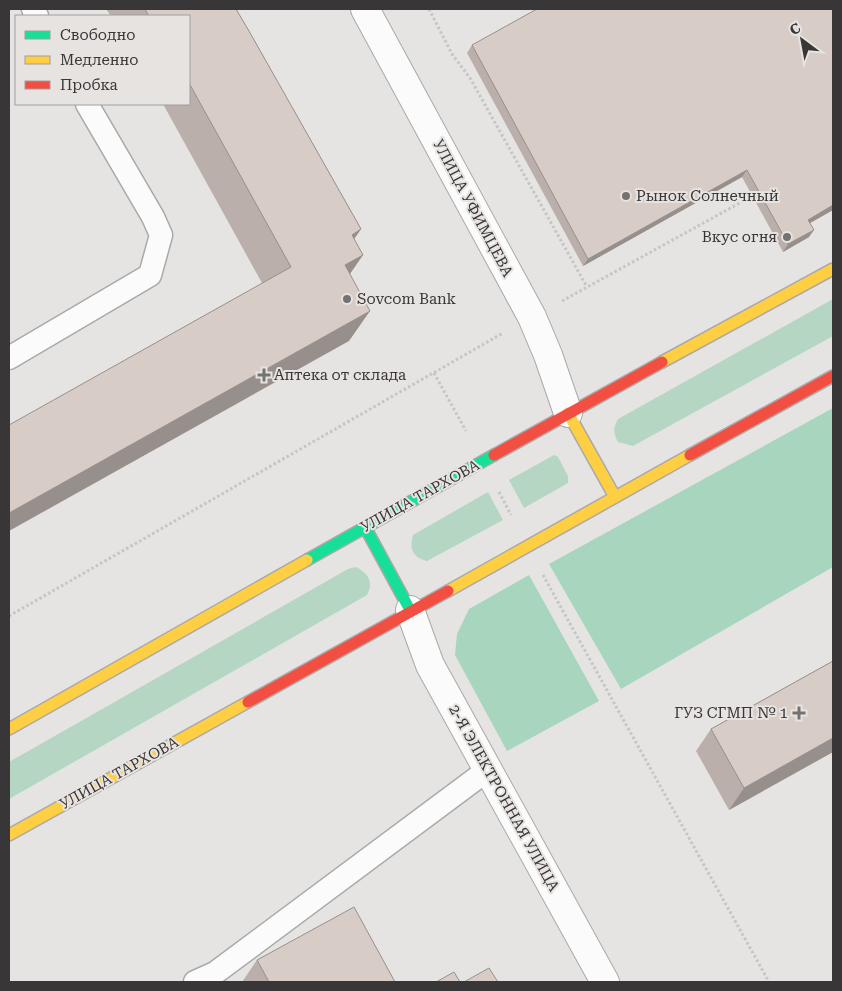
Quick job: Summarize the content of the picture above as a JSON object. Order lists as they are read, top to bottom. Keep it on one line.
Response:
{"streets":{"main road":["УЛИЦА ТАРХОВА"],"street":["УЛИЦА УФИМЦЕВА","2-Я ЭЛЕКТРОННАЯ УЛИЦА"]},"crossings":[["УЛИЦА УФИМЦЕВА","УЛИЦА ТАРХОВА"],["УЛИЦА ТАРХОВА","2-Я ЭЛЕКТРОННАЯ УЛИЦА"]],"places":{"other":["Рынок Солнечный","Вкус огня","Sovcom Bank"],"health":["Аптека от склада","ГУЗ СГМП № 1"]},"legend":["Свободно","Медленно","Пробка"],"north":"top left"}
